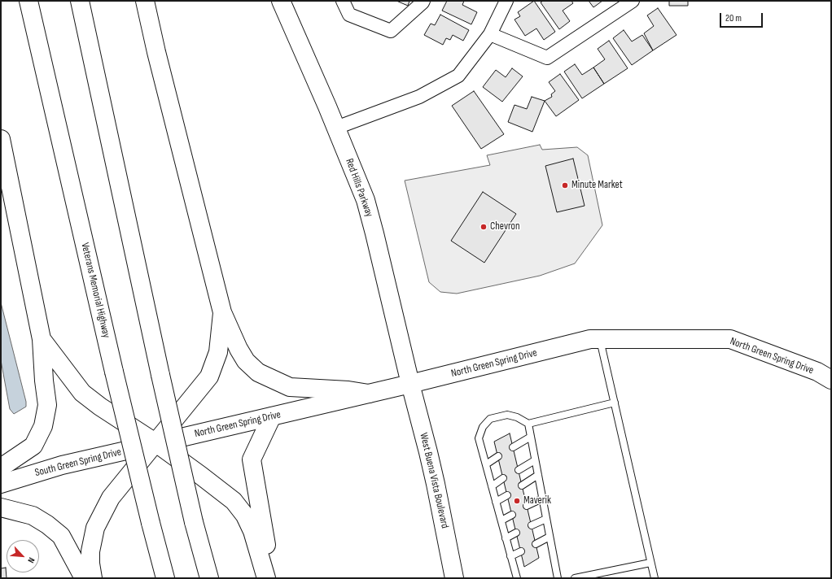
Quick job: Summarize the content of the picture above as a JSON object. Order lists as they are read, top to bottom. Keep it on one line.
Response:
{"streets":{"main road":["Red Hills Parkway","Veterans Memorial Highway","North Green Spring Drive","South Green Spring Drive","West Buena Vista Boulevard"]},"crossings":[["Red Hills Parkway","North Green Spring Drive"],["Red Hills Parkway","West Buena Vista Boulevard"],["North Green Spring Drive","South Green Spring Drive"],["North Green Spring Drive","West Buena Vista Boulevard"]],"places":["Minute Market","Chevron","Maverik"],"scale_bar":"20 m","north":"bottom right"}
